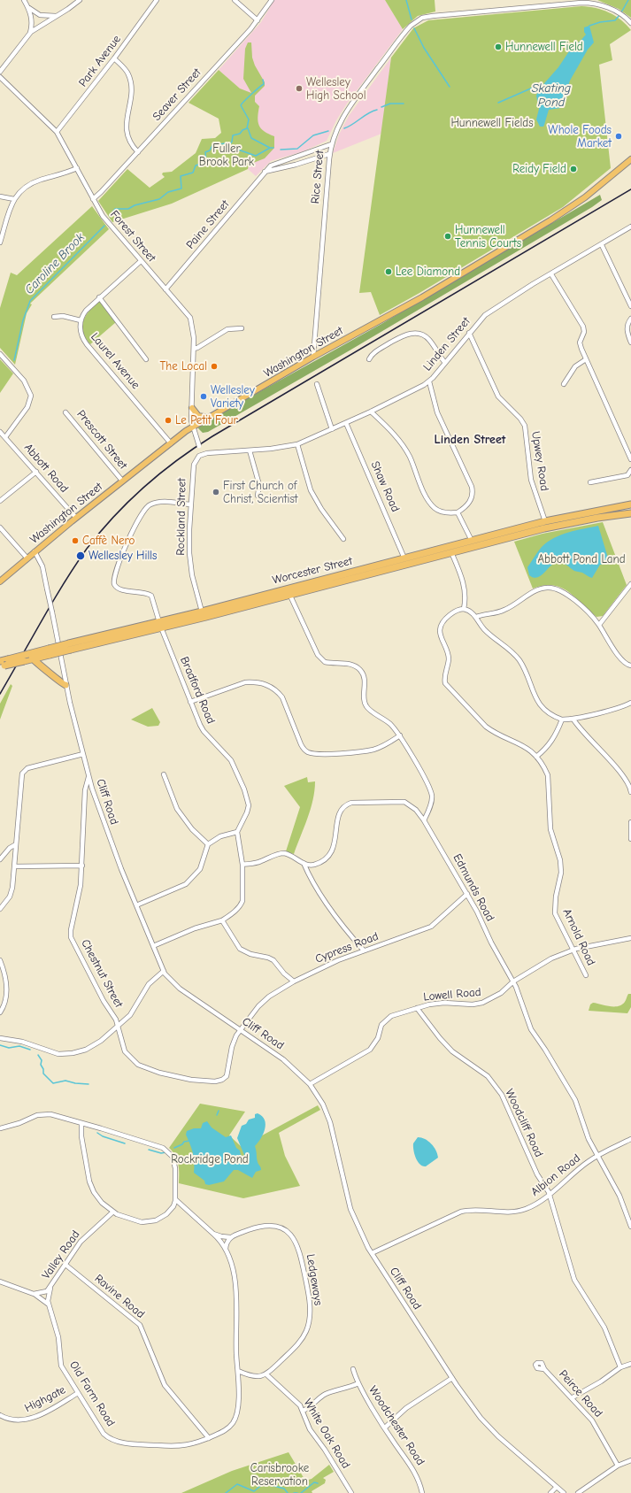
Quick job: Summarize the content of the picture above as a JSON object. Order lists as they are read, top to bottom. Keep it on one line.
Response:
{"streets":{"highway":["Worcester Street"],"main road":["Washington Street"],"street":["Park Avenue","Seaver Street","Rice Street","Paine Street","Forest Street","Linden Street","Laurel Avenue","Prescott Street","Upwey Road","Abbott Road","Shaw Road","Rockland Street","Bradford Road","Cliff Road","Edmunds Road","Arnold Road","Cypress Road","Chestnut Street","Lowell Road","Woodcliff Road","Albion Road","Valley Road","Ledgeways","Ravine Road","Old Farm Road","Peirce Road","Highgate","Woodchester Road","White Oak Road"]},"crossings":[["Park Avenue","Forest Street"],["Seaver Street","Forest Street"],["Rice Street","Paine Street"],["Rice Street","Washington Street"],["Paine Street","Forest Street"],["Forest Street","Washington Street"],["Linden Street","Upwey Road"],["Linden Street","Shaw Road"],["Linden Street","Rockland Street"],["Washington Street","Laurel Avenue"],["Washington Street","Prescott Street"],["Washington Street","Abbott Road"],["Washington Street","Cliff Road"],["Upwey Road","Worcester Street"],["Shaw Road","Worcester Street"],["Rockland Street","Worcester Street"],["Rockland Street","Bradford Road"],["Worcester Street","Bradford Road"],["Cliff Road","Cypress Road"],["Cliff Road","Chestnut Street"],["Cliff Road","Lowell Road"],["Cliff Road","Albion Road"],["Edmunds Road","Cypress Road"],["Edmunds Road","Lowell Road"],["Edmunds Road","Albion Road"],["Arnold Road","Lowell Road"],["Cypress Road","Chestnut Street"],["Lowell Road","Woodcliff Road"],["Woodcliff Road","Albion Road"],["Valley Road","Ravine Road"],["Valley Road","Old Farm Road"],["Ledgeways","White Oak Road"],["Ravine Road","Old Farm Road"],["Old Farm Road","Highgate"]],"districts":["Linden Street"],"water":["Skating Pond","Caroline Brook"],"parks":["Hunnewell Fields","Fuller Brook Park","Abbott Pond Land","Rockridge Pond","Carisbrooke Reservation"],"places":["Hunnewell Field","Wellesley High School","Whole Foods Market","Reidy Field","Hunnewell Tennis Courts","Lee Diamond","The Local","Wellesley Variety","Le Petit Four","First Church of Christ, Scientist","Caffè Nero","Wellesley Hills"]}
